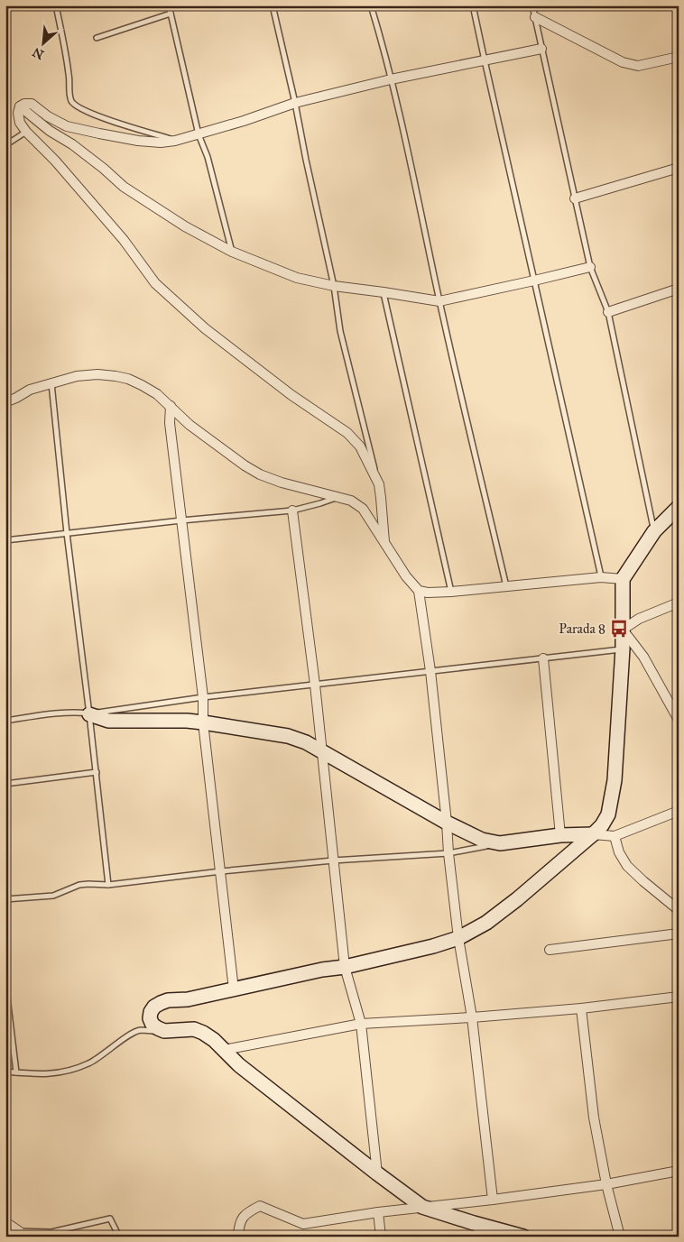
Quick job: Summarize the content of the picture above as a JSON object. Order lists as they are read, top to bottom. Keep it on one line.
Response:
{"places":{"bus stop":["Parada 8"]},"north":"bottom left"}
